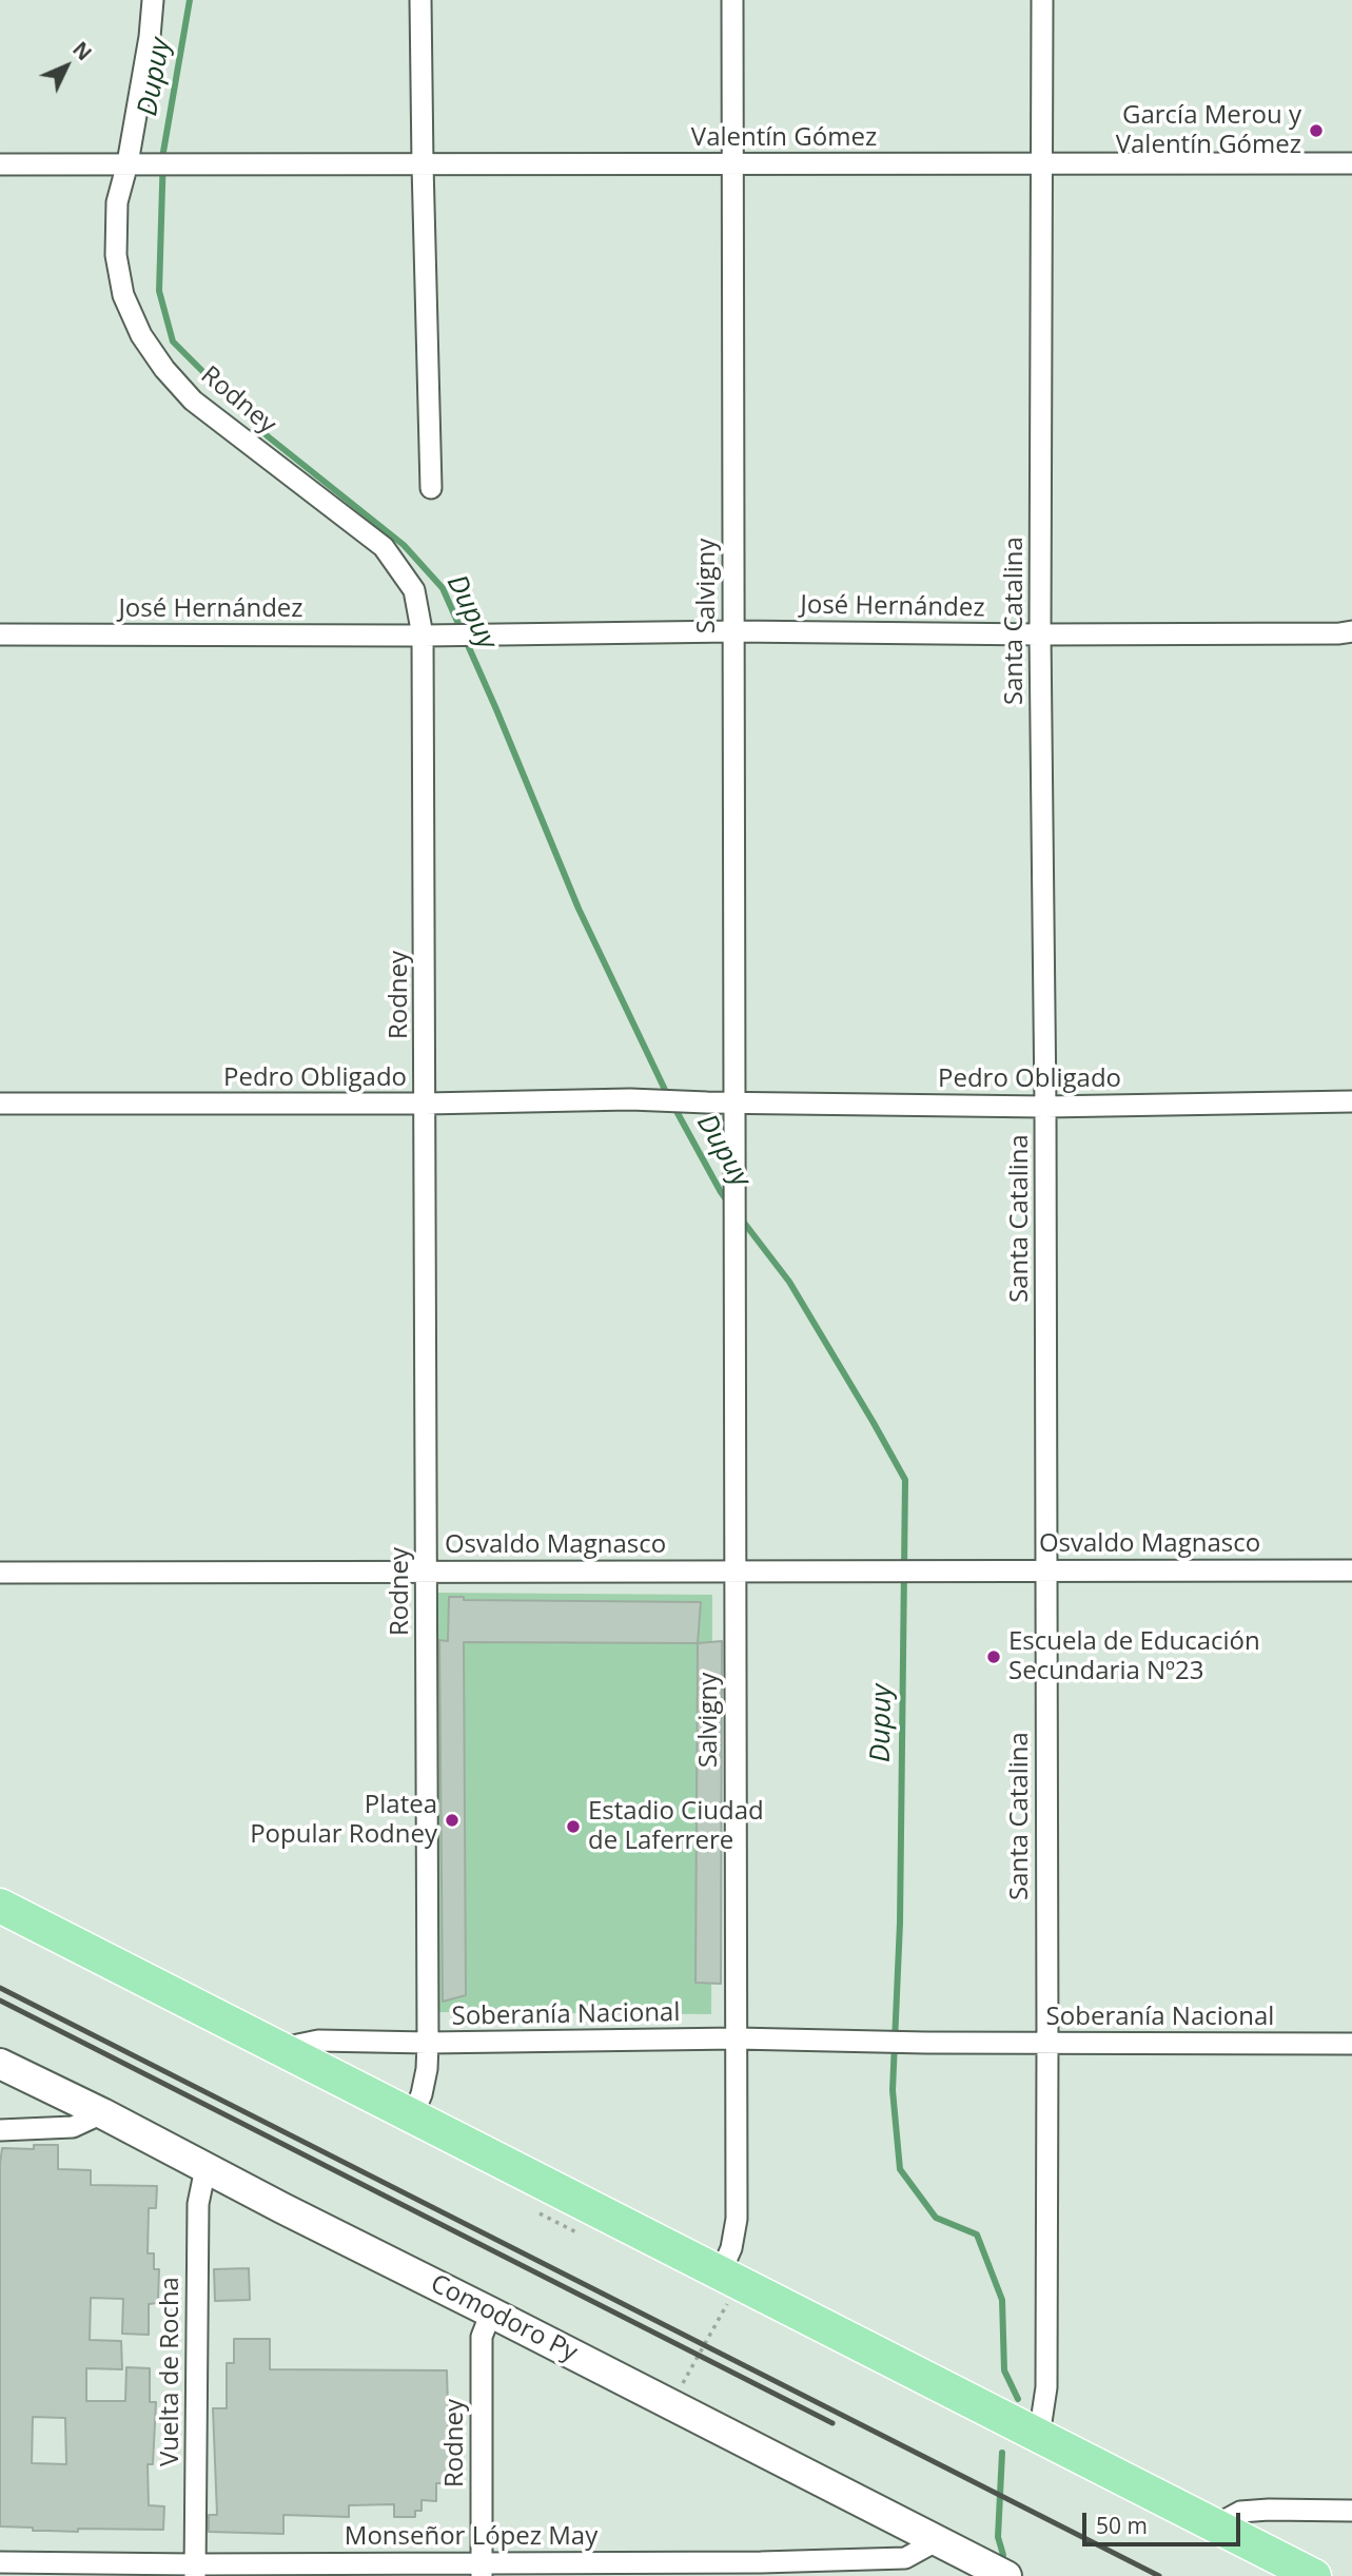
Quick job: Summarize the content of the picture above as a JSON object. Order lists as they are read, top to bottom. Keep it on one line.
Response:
{"streets":{"main road":["Comodoro Py"],"street":["Valentín Gómez","Rodney","Salvigny","José Hernández","Santa Catalina","Pedro Obligado","Osvaldo Magnasco","Soberanía Nacional","Vuelta de Rocha","Monseñor López May"]},"crossings":[["Valentín Gómez","Rodney"],["Valentín Gómez","Salvigny"],["Valentín Gómez","Santa Catalina"],["Rodney","José Hernández"],["Rodney","Pedro Obligado"],["Rodney","Osvaldo Magnasco"],["Rodney","Soberanía Nacional"],["Rodney","Comodoro Py"],["Rodney","Monseñor López May"],["Salvigny","José Hernández"],["Salvigny","Pedro Obligado"],["Salvigny","Osvaldo Magnasco"],["Salvigny","Soberanía Nacional"],["José Hernández","Santa Catalina"],["Santa Catalina","Pedro Obligado"],["Santa Catalina","Osvaldo Magnasco"],["Santa Catalina","Soberanía Nacional"],["Comodoro Py","Vuelta de Rocha"],["Comodoro Py","Monseñor López May"],["Vuelta de Rocha","Monseñor López May"]],"water":["Dupuy"],"places":["García Merou y Valentín Gómez","Escuela de Educación Secundaria Nº23","Platea Popular Rodney","Estadio Ciudad de Laferrere"],"scale_bar":"50 m","north":"top right"}
